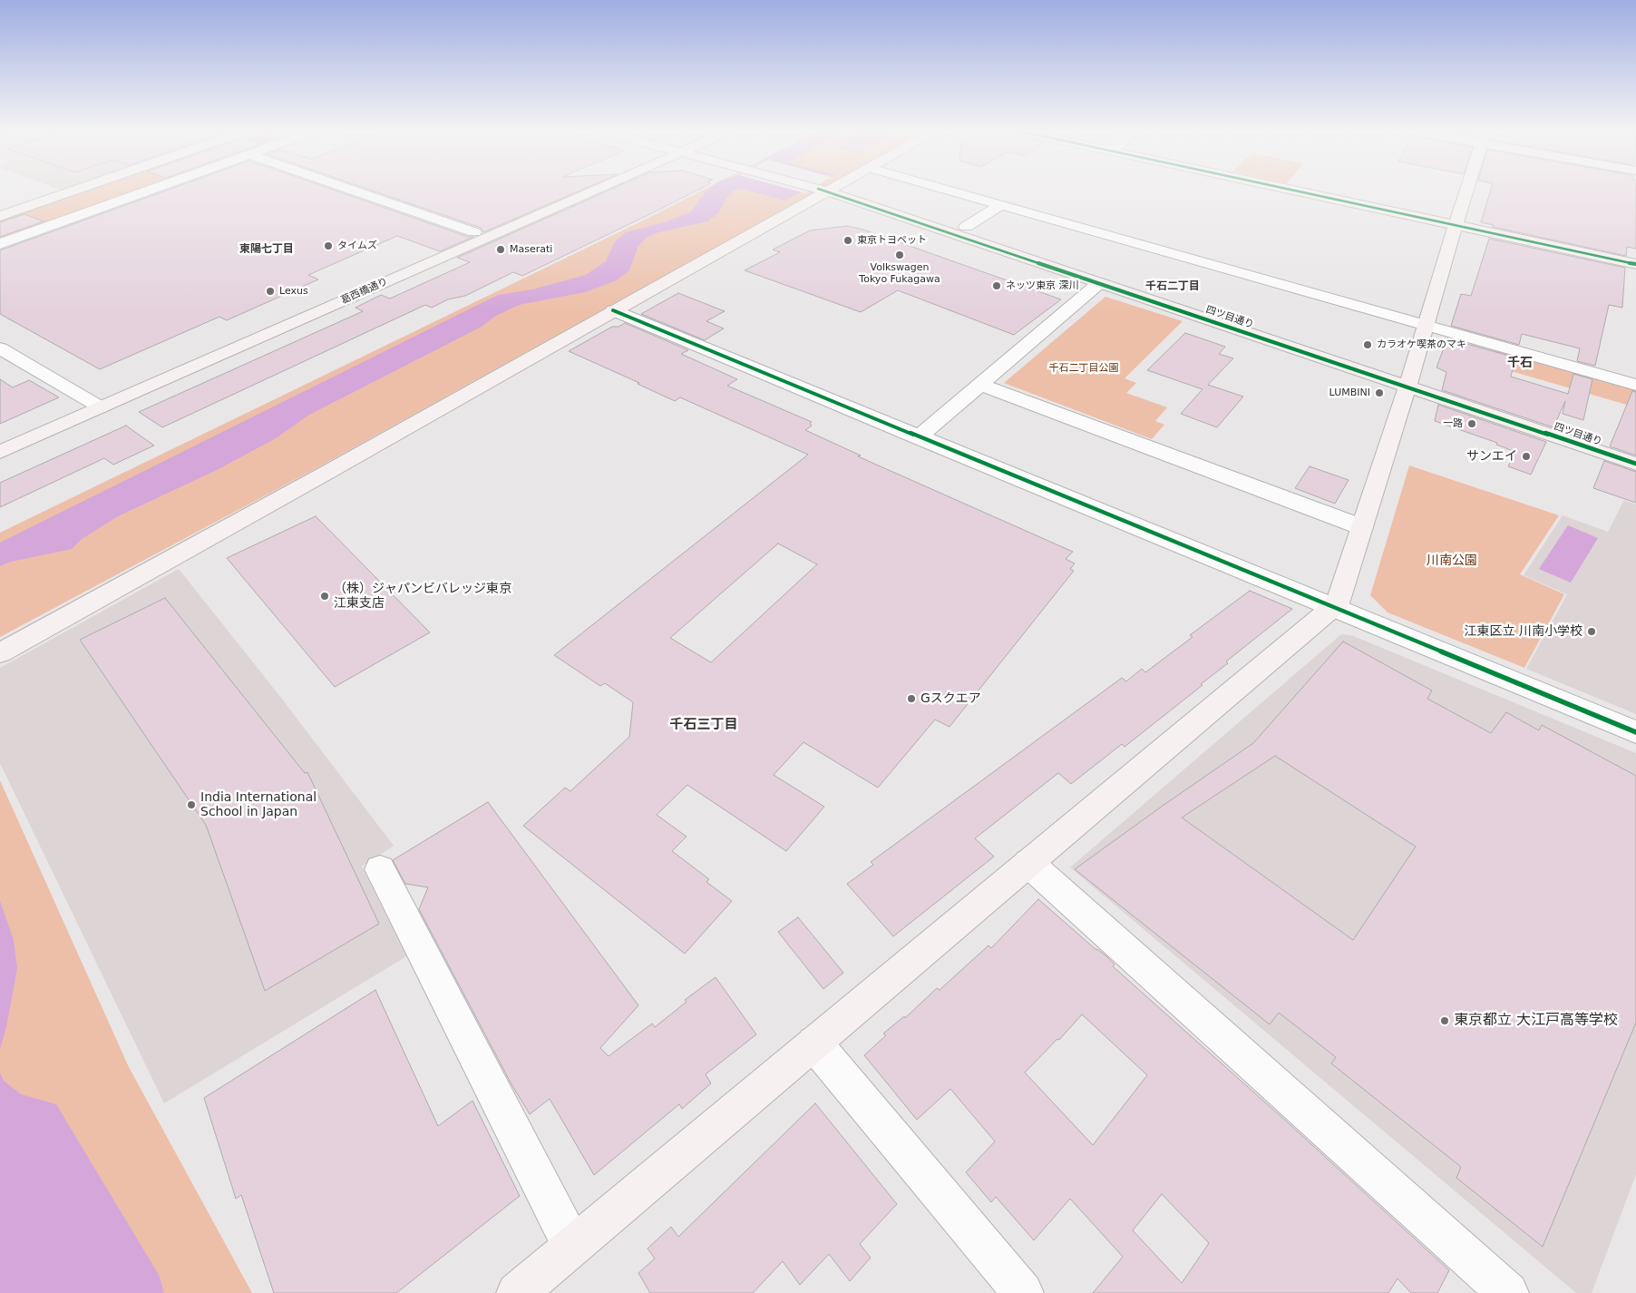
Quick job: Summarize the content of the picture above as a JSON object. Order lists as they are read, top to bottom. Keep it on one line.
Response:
{"streets":{"street":["葛西橋通り","四ツ目通り"]},"districts":["東陽七丁目","千石二丁目","千石","千石三丁目"],"parks":["千石二丁目公園","川南公園"],"places":["東京トヨペット","タイムズ","Maserati","Volkswagen Tokyo Fukagawa","ネッツ東京 深川","Lexus","カラオケ喫茶のマキ","LUMBINI","一路","サンエイ","（株）ジャパンビバレッジ東京 江東支店","江東区立 川南小学校","Gスクエア","India International School in Japan","東京都立 大江戸高等学校"]}
